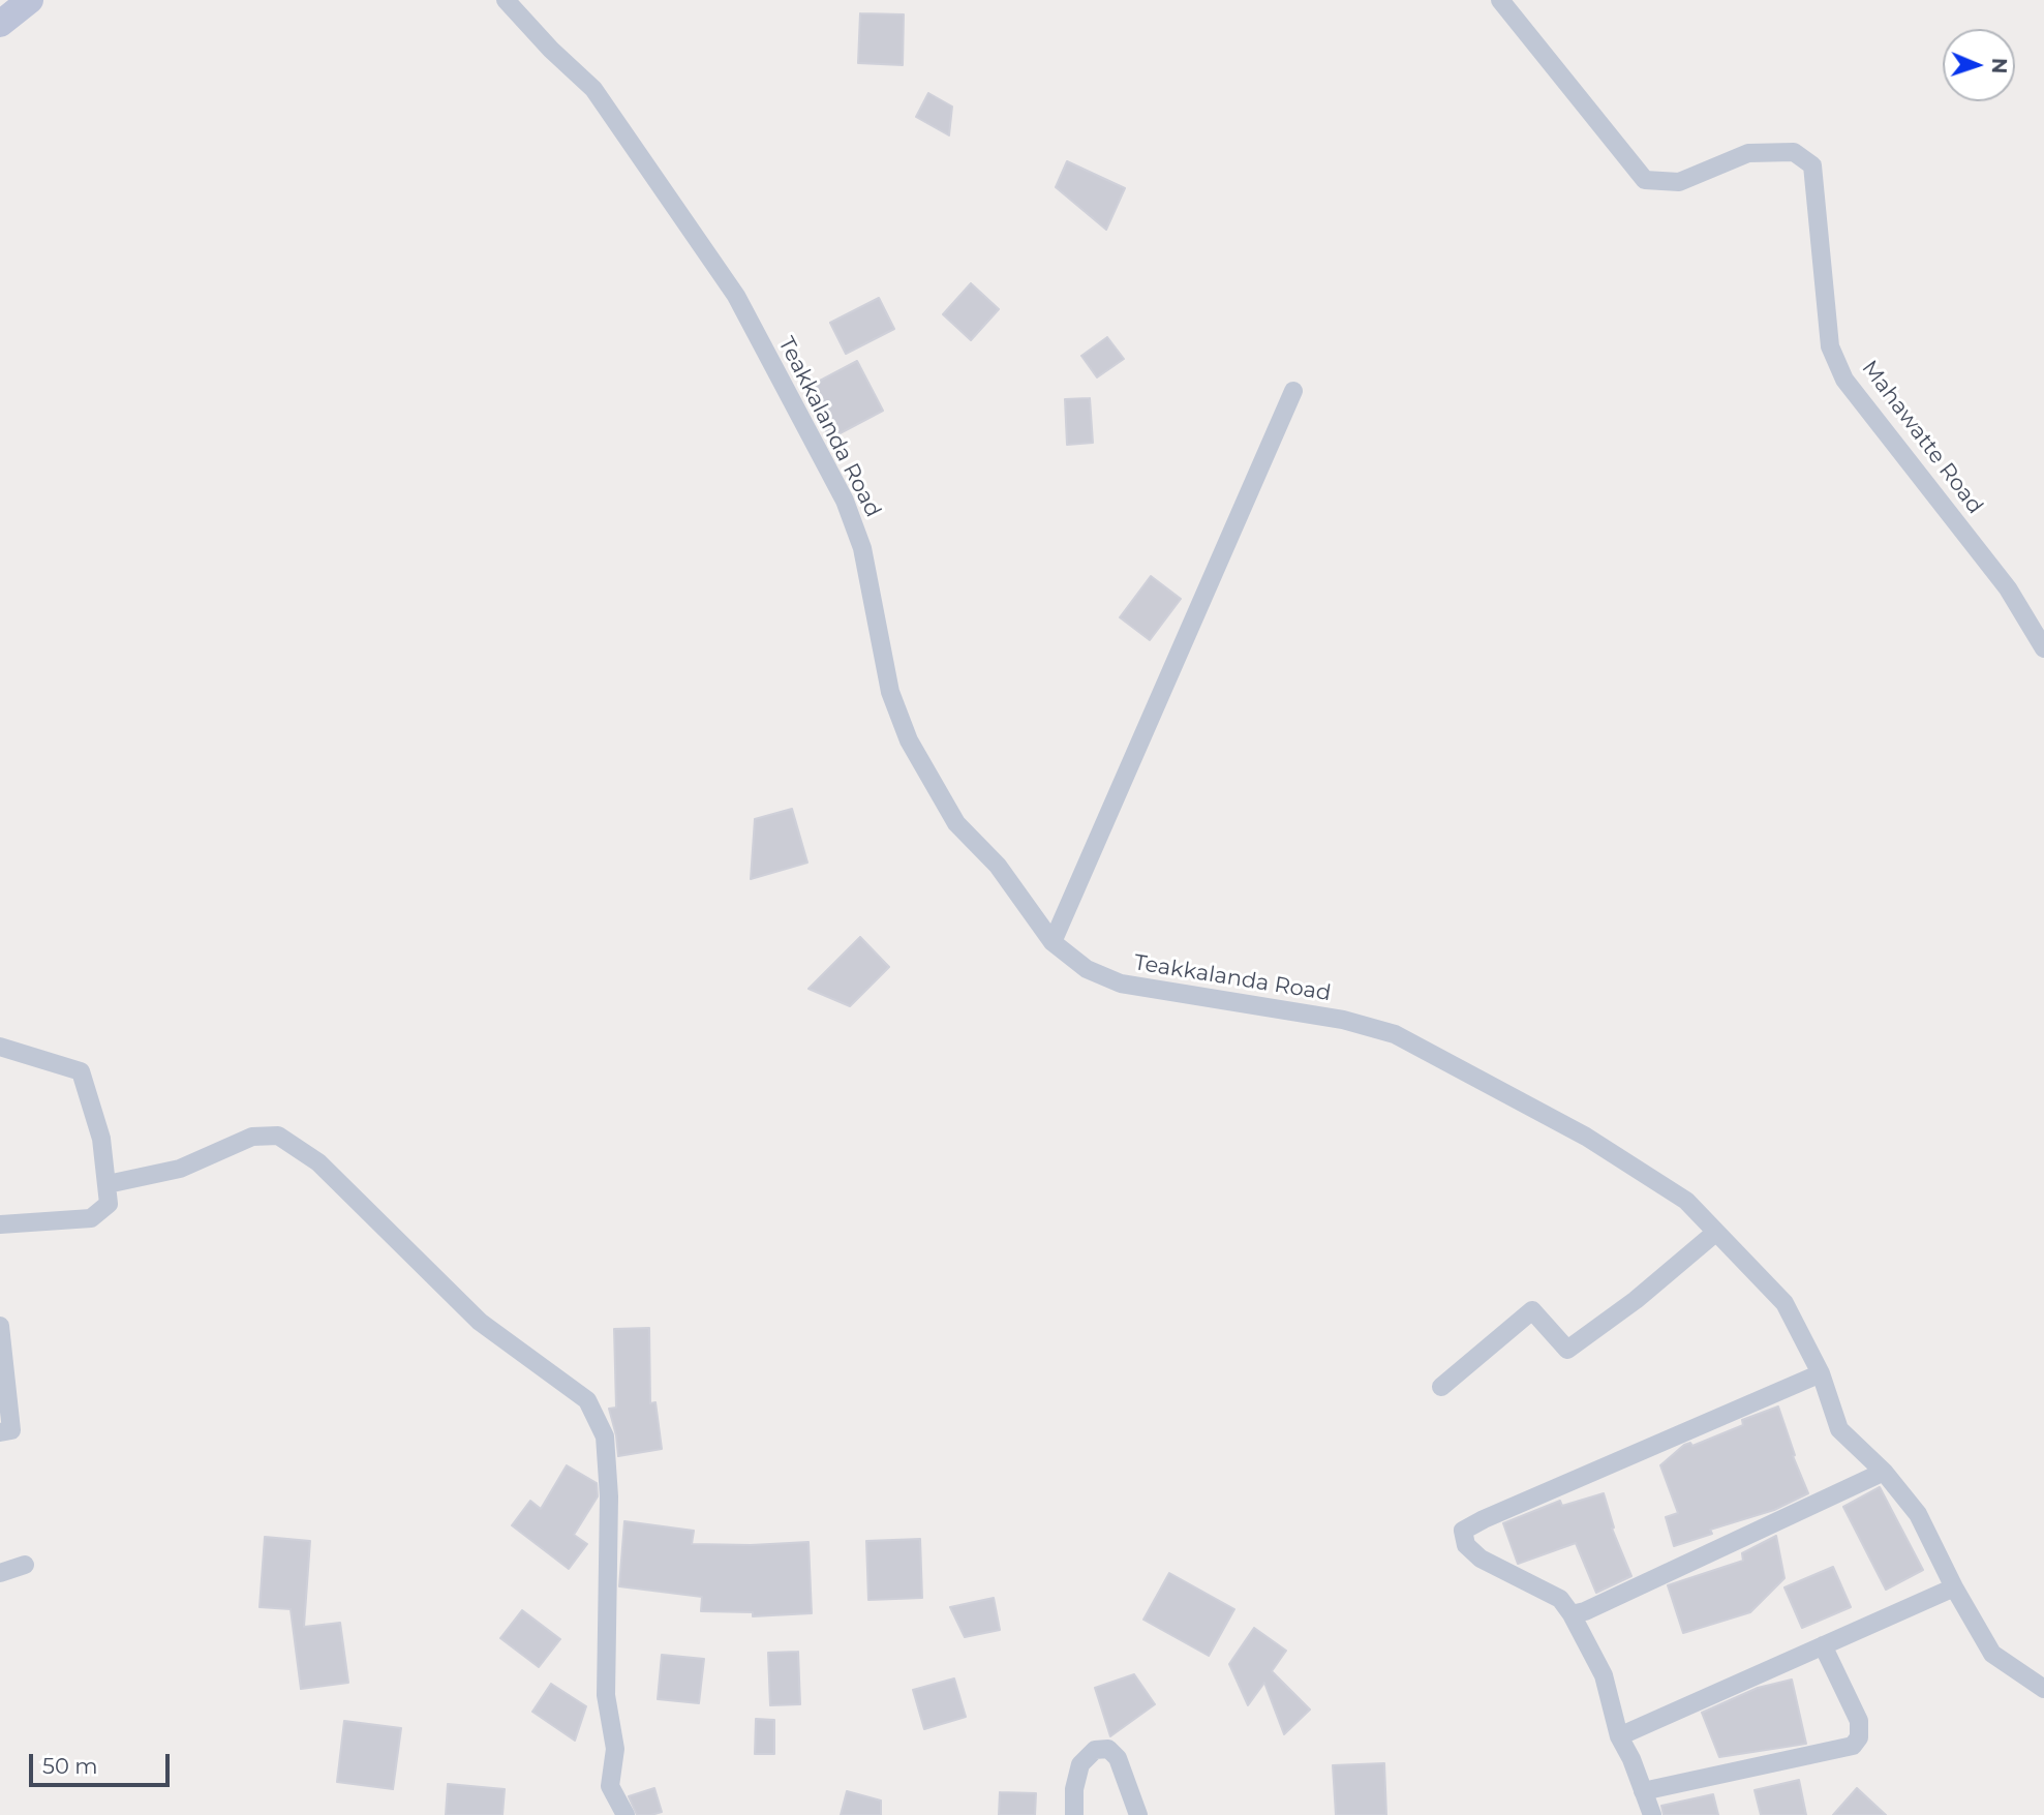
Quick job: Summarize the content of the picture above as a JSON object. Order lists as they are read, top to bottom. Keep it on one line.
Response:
{"streets":{"street":["Teakkalanda Road","Mahawatte Road"]},"scale_bar":"50 m","north":"right"}
